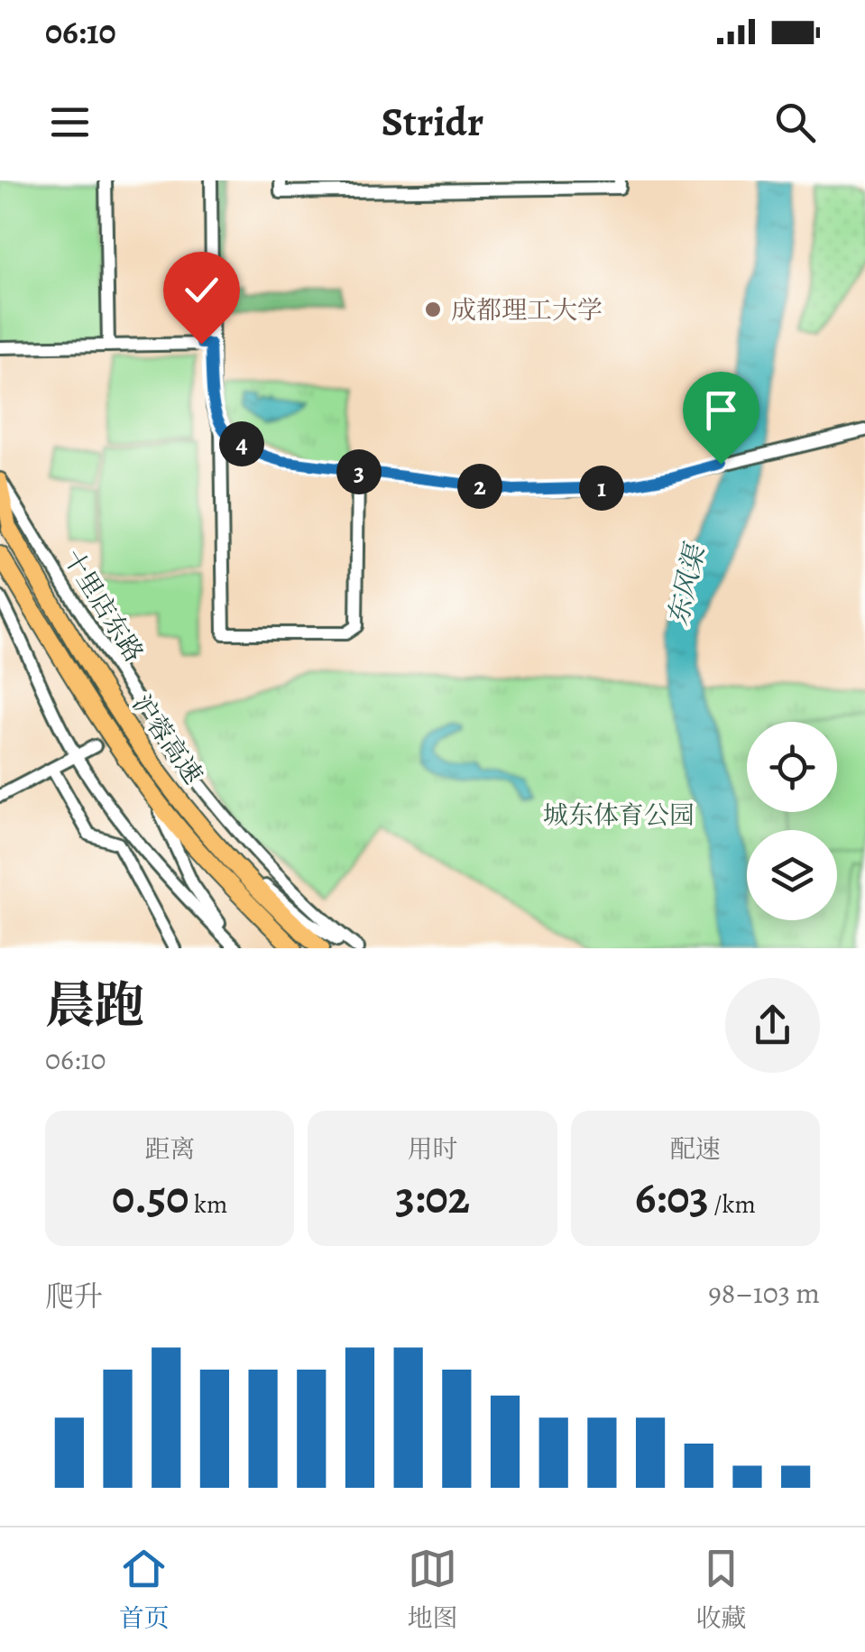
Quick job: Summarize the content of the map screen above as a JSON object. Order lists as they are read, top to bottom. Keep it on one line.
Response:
{"streets":{"highway":["沪蓉高速"],"street":["十里店东路"]},"water":["东风渠"],"parks":["城东体育公园"],"places":["成都理工大学"],"page":{"status":"06:10","header":"Stridr","pins":["4","3","2","1"],"heading":["晨跑","06:10"],"stats":[["距离","0.50 km"],["用时","3:02"],["配速","6:03 /km"]],"chart":["爬升","98–103 m"],"tabs":["首页","地图","收藏"]}}
